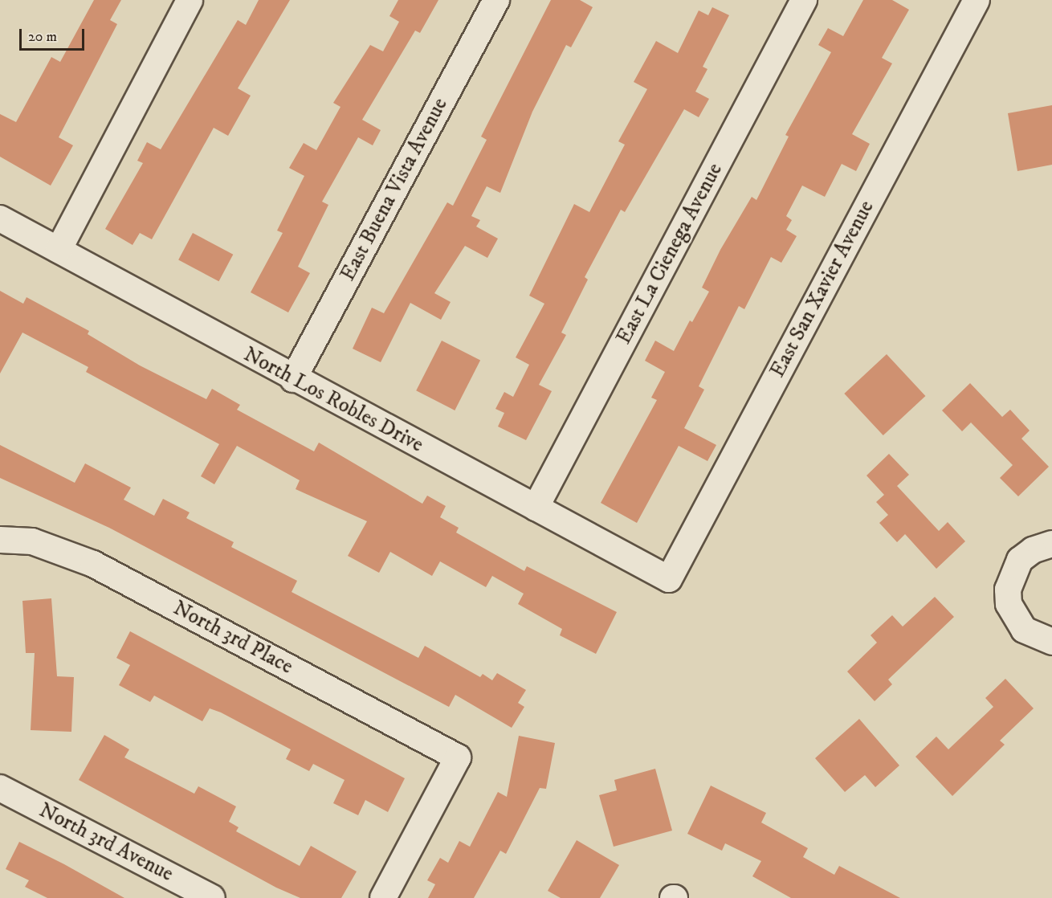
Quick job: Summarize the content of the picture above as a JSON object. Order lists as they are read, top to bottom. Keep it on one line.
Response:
{"streets":{"street":["East Buena Vista Avenue","East La Cienega Avenue","East San Xavier Avenue","North Los Robles Drive","North 3rd Place","North 3rd Avenue"]},"crossings":[["East Buena Vista Avenue","North Los Robles Drive"],["East La Cienega Avenue","North Los Robles Drive"],["East San Xavier Avenue","North Los Robles Drive"]],"scale_bar":"20 m"}
